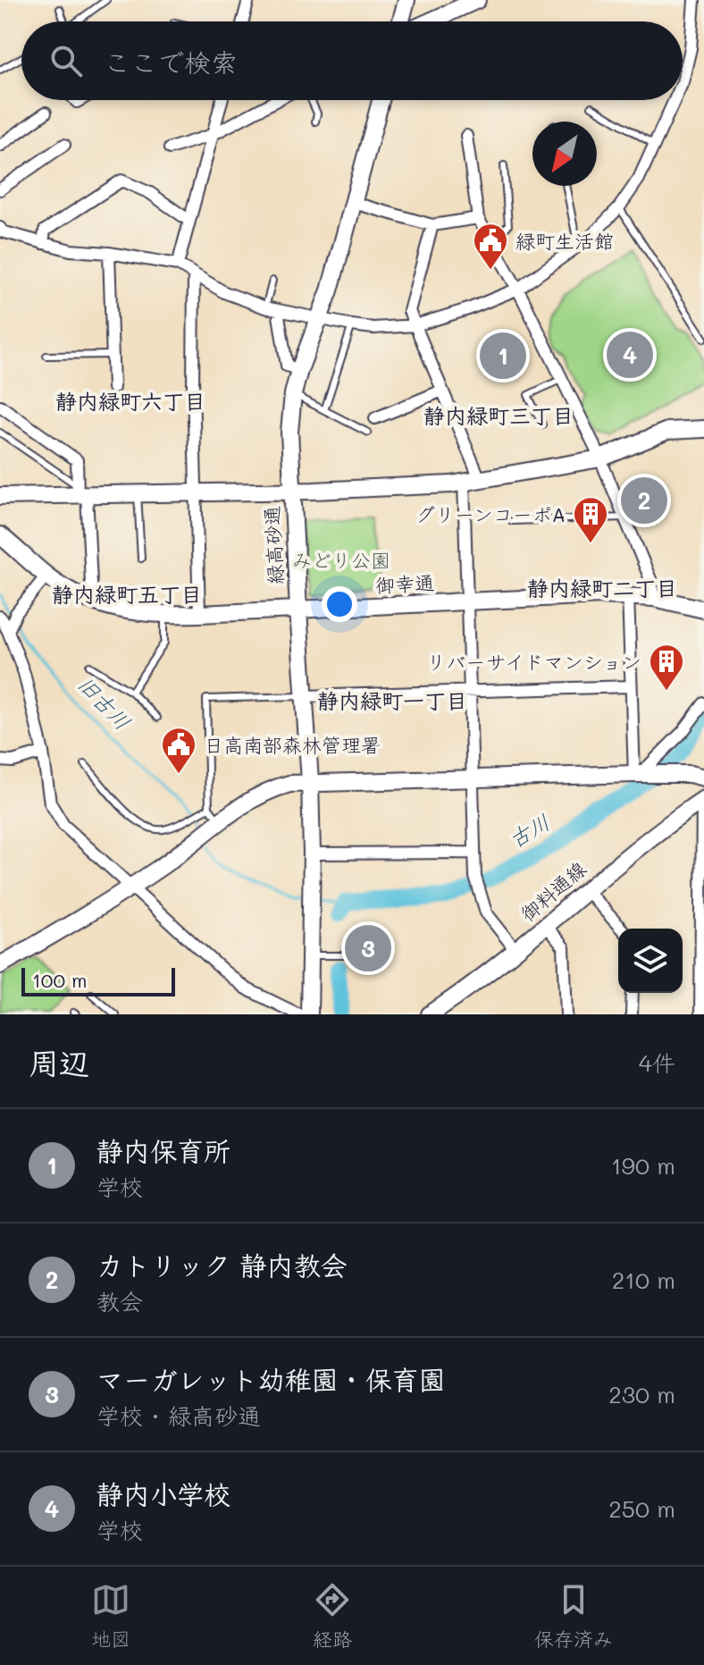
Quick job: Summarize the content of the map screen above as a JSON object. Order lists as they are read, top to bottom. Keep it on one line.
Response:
{"streets":{"street":["緑高砂通","御幸通","御料通線"]},"crossings":[["緑高砂通","御幸通"]],"districts":["静内緑町六丁目","静内緑町三丁目","静内緑町二丁目","静内緑町五丁目","静内緑町一丁目"],"water":["旧古川","古川"],"parks":["みどり公園"],"places":{"public building":["緑町生活館","日高南部森林管理署"],"building":["グリーンコーポA","リバーサイドマンション"]},"scale_bar":"100 m","north":"bottom left","page":{"search":"ここで検索","pins":["4","1","2","3"],"scale":"100 m","heading":["周辺","4件"],"list":[{"mark":"1","name":"静内保育所","note":"学校","value":"190 m"},{"mark":"2","name":"カトリック 静内教会","note":"教会","value":"210 m"},{"mark":"3","name":"マーガレット幼稚園・保育園","note":"学校 · 緑高砂通","value":"230 m"},{"mark":"4","name":"静内小学校","note":"学校","value":"250 m"}],"nav":["地図","経路","保存済み"]}}
